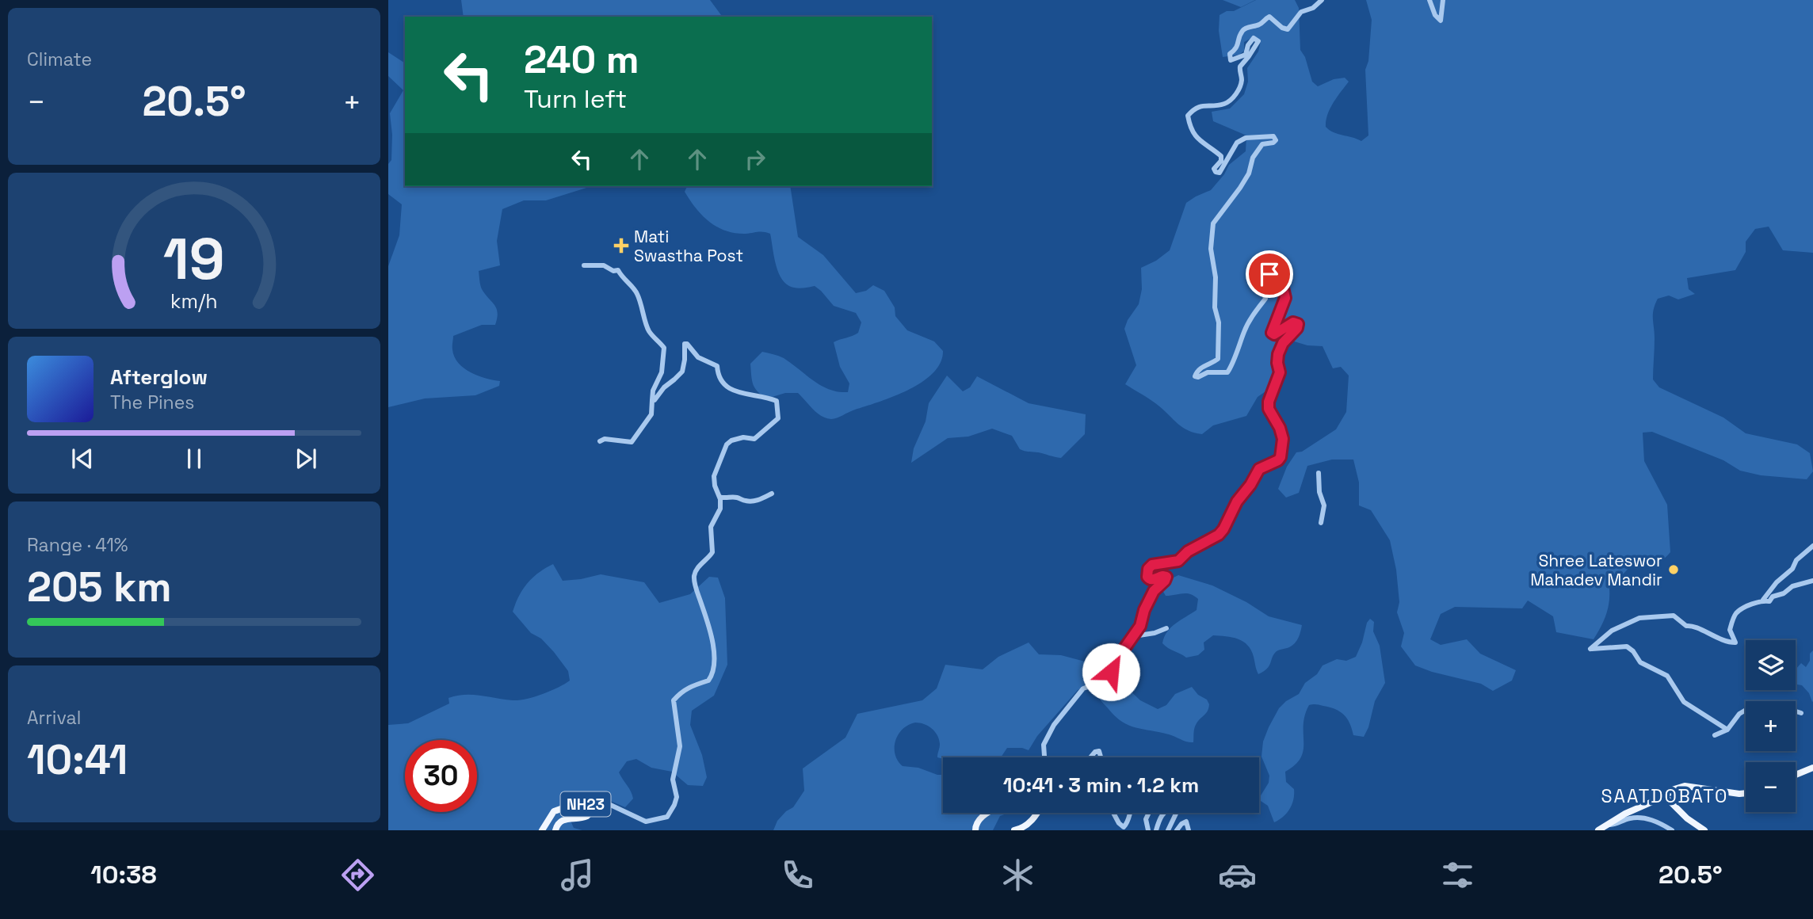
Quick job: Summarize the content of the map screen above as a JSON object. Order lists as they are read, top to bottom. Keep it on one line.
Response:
{"streets":{"main road":["NH23"]},"districts":["SAATDOBATO"],"places":{"health":["Mati Swastha Post"],"other":["Shree Lateswor Mahadev Mandir"]},"page":{"tile":["Climate",["Range · 41%","205 km"],["Arrival","10:41"]],"turn":["240 m","Turn left"],"heat":["−","20.5°","+"],"song":["Afterglow","The Pines"],"map_buttons":["+","−"],"limit":"30","trip":"10:41 · 3 min · 1.2 km","tabs":["10:38","20.5°"],"gauge":["19","km/h"]}}
